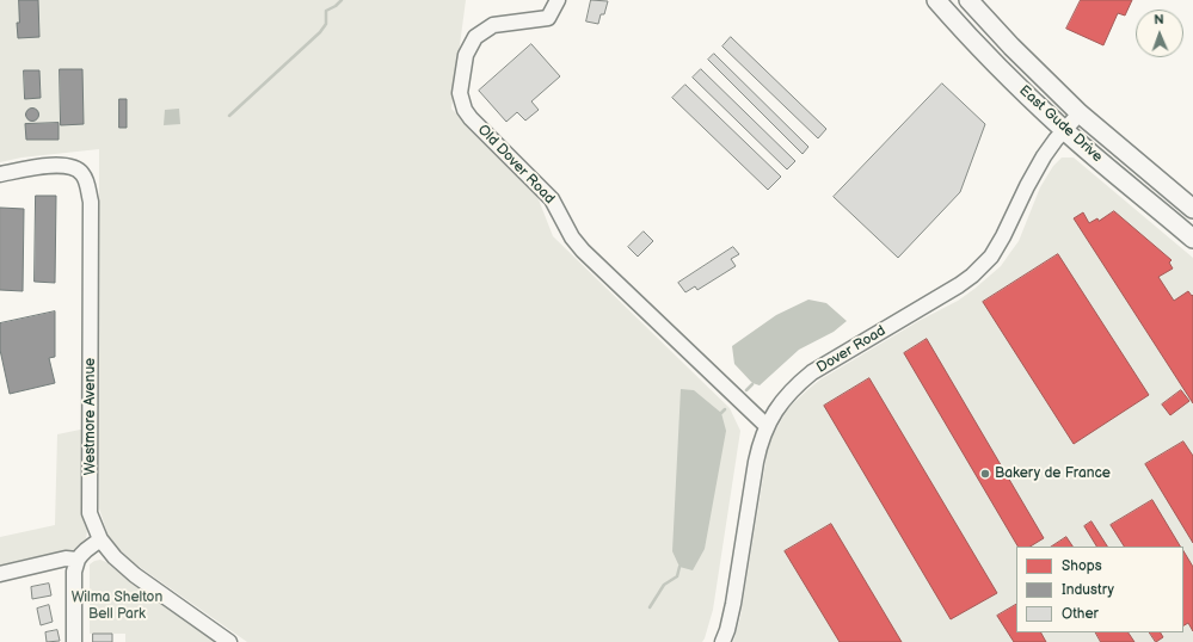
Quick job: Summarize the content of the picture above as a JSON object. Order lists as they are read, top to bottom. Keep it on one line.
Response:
{"streets":{"main road":["East Gude Drive"],"street":["Old Dover Road","Dover Road","Westmore Avenue"]},"crossings":[["East Gude Drive","Dover Road"],["Old Dover Road","Dover Road"]],"parks":["Wilma Shelton Bell Park"],"places":["Bakery de France"],"legend":["Shops","Industry","Other"],"north":"top"}
